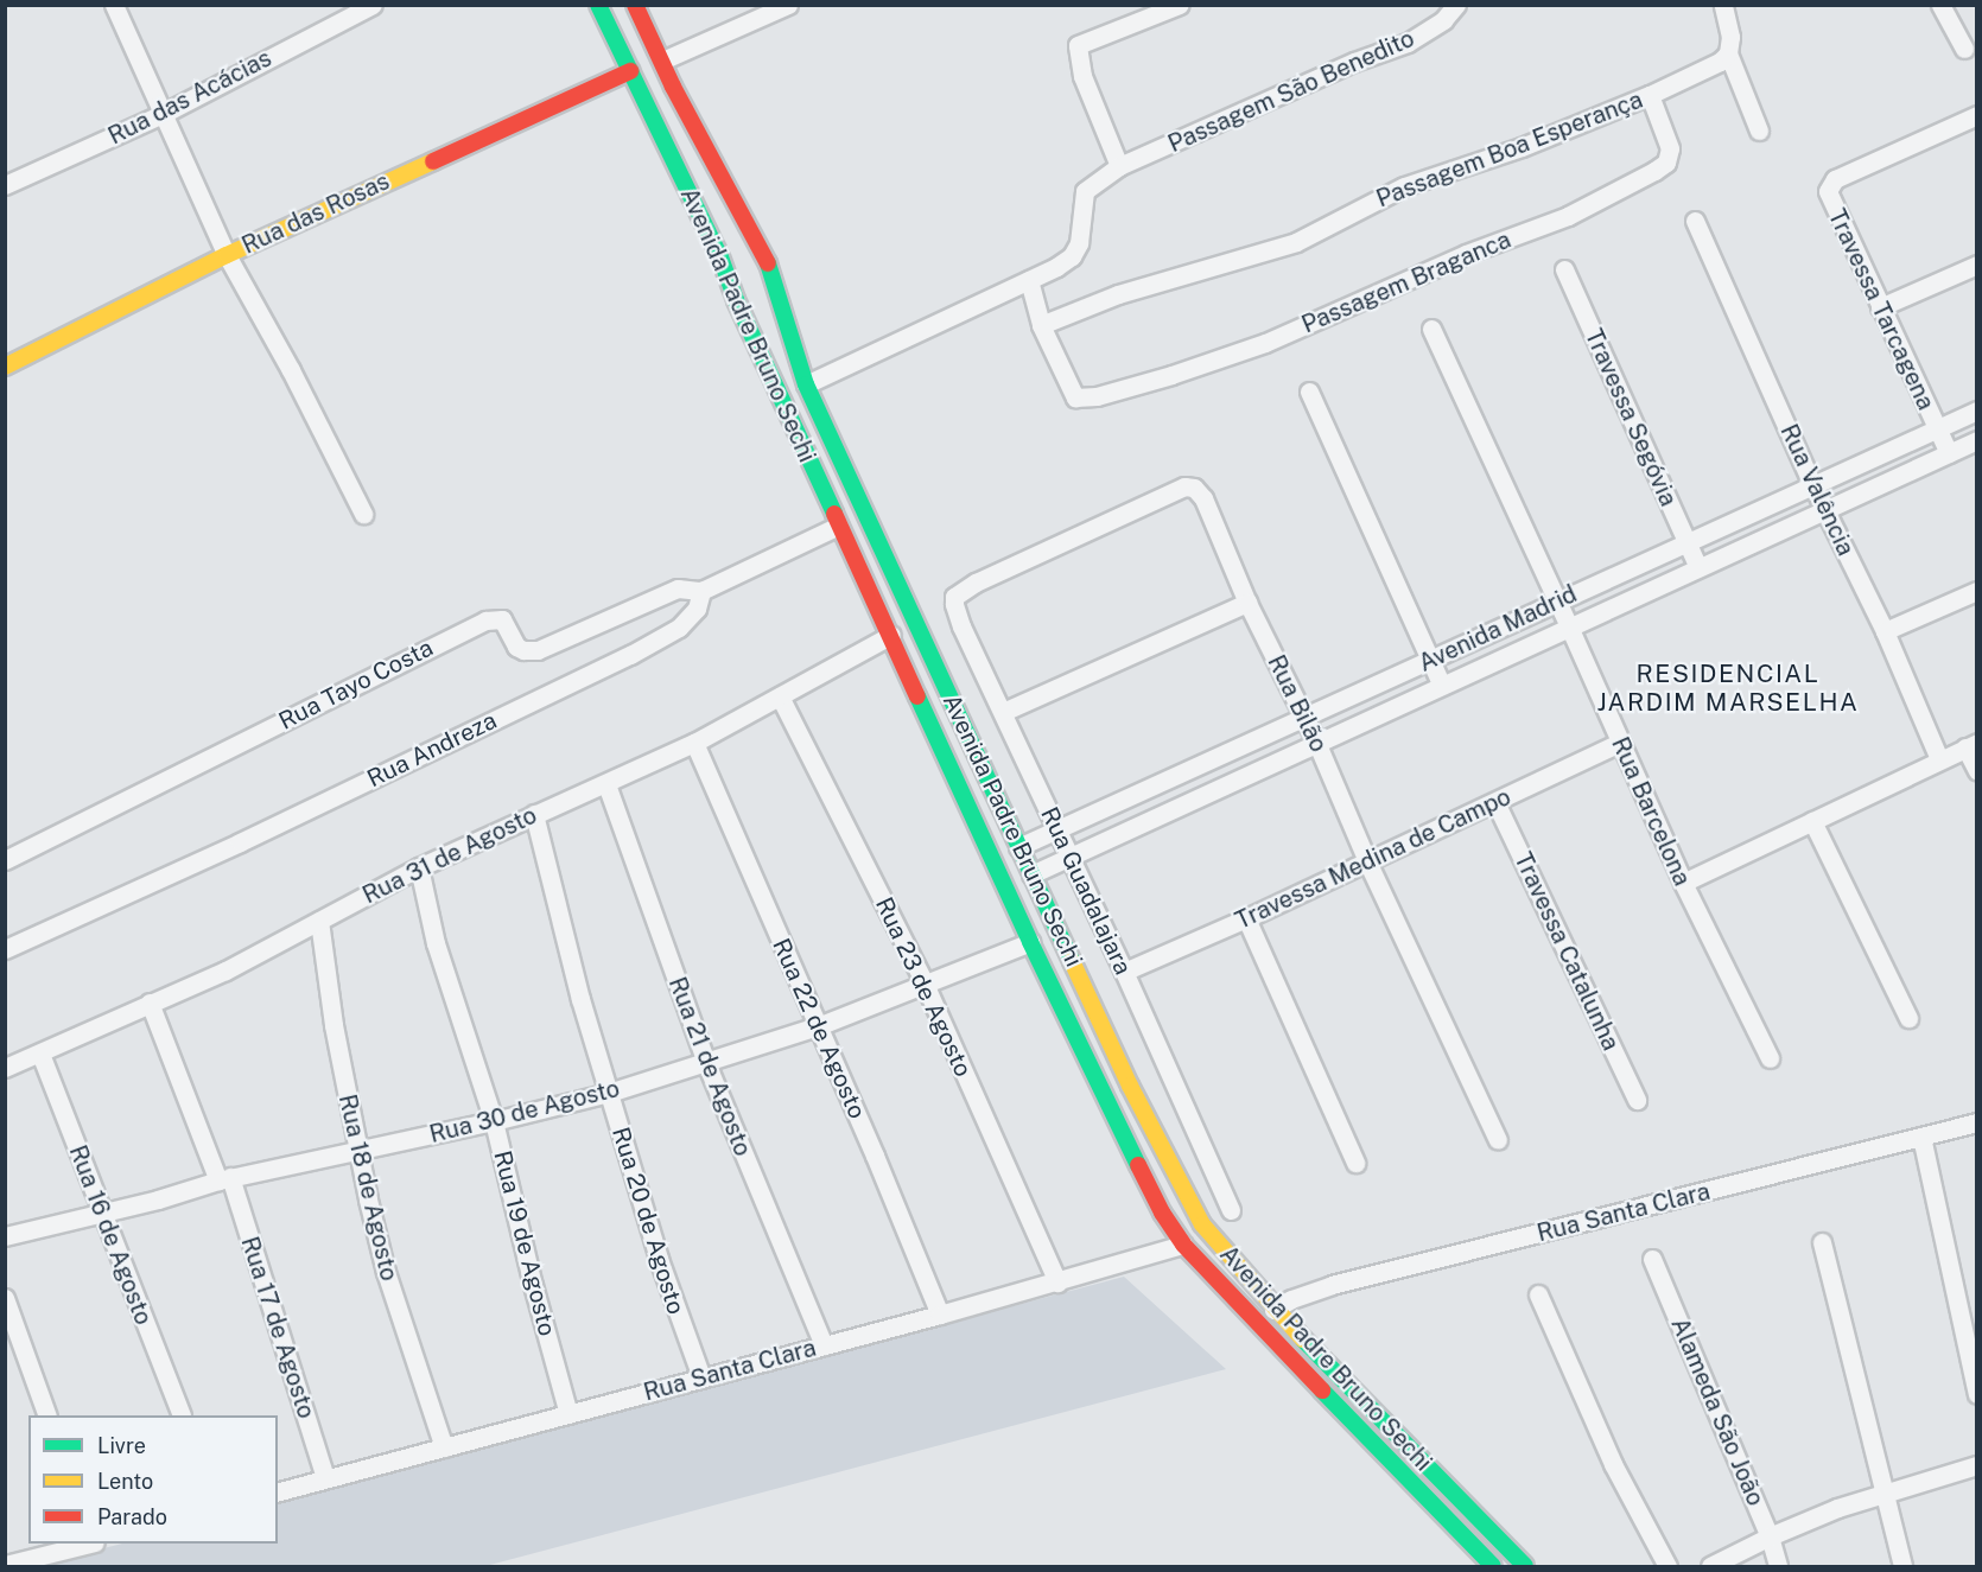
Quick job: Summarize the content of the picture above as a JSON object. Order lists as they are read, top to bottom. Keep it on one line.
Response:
{"streets":{"main road":["Rua das Rosas","Avenida Padre Bruno Sechi"],"street":["Passagem São Benedito","Rua das Acácias","Passagem Boa Esperança","Passagem Braganca","Travessa Tarcagena","Travessa Segóvia","Rua Valência","Avenida Madrid","Rua Tayo Costa","Rua Bilão","Rua Andreza","Rua Barcelona","Rua 31 de Agosto","Travessa Medina de Campo","Rua Guadalajara","Travessa Catalunha","Rua 23 de Agosto","Rua 22 de Agosto","Rua 21 de Agosto","Rua 30 de Agosto","Rua 18 de Agosto","Rua Santa Clara","Rua 20 de Agosto","Rua 16 de Agosto","Rua 19 de Agosto","Rua 17 de Agosto","Alameda São João"]},"crossings":[["Passagem São Benedito","Avenida Padre Bruno Sechi"],["Passagem Boa Esperança","Passagem Braganca"],["Rua das Rosas","Avenida Padre Bruno Sechi"],["Travessa Tarcagena","Avenida Madrid"],["Avenida Padre Bruno Sechi","Avenida Madrid"],["Avenida Padre Bruno Sechi","Rua 31 de Agosto"],["Avenida Padre Bruno Sechi","Rua 30 de Agosto"],["Avenida Padre Bruno Sechi","Rua Santa Clara"],["Travessa Segóvia","Avenida Madrid"],["Rua Valência","Avenida Madrid"],["Avenida Madrid","Rua Bilão"],["Avenida Madrid","Rua Barcelona"],["Avenida Madrid","Rua Guadalajara"],["Rua Tayo Costa","Rua Andreza"],["Rua Bilão","Travessa Medina de Campo"],["Rua Bilão","Rua Guadalajara"],["Rua Barcelona","Travessa Medina de Campo"],["Rua 31 de Agosto","Rua 23 de Agosto"],["Rua 31 de Agosto","Rua 22 de Agosto"],["Rua 31 de Agosto","Rua 21 de Agosto"],["Rua 31 de Agosto","Rua 18 de Agosto"],["Rua 31 de Agosto","Rua 20 de Agosto"],["Rua 31 de Agosto","Rua 16 de Agosto"],["Rua 31 de Agosto","Rua 19 de Agosto"],["Rua 31 de Agosto","Rua 17 de Agosto"],["Travessa Medina de Campo","Rua Guadalajara"],["Travessa Medina de Campo","Travessa Catalunha"],["Rua 23 de Agosto","Rua 30 de Agosto"],["Rua 23 de Agosto","Rua Santa Clara"],["Rua 22 de Agosto","Rua 30 de Agosto"],["Rua 22 de Agosto","Rua Santa Clara"],["Rua 21 de Agosto","Rua 30 de Agosto"],["Rua 21 de Agosto","Rua Santa Clara"],["Rua 30 de Agosto","Rua 18 de Agosto"],["Rua 30 de Agosto","Rua 20 de Agosto"],["Rua 30 de Agosto","Rua 16 de Agosto"],["Rua 30 de Agosto","Rua 19 de Agosto"],["Rua 30 de Agosto","Rua 17 de Agosto"],["Rua 18 de Agosto","Rua Santa Clara"],["Rua Santa Clara","Rua 20 de Agosto"],["Rua Santa Clara","Rua 19 de Agosto"],["Rua Santa Clara","Rua 17 de Agosto"]],"districts":["RESIDENCIAL JARDIM MARSELHA"],"legend":["Livre","Lento","Parado"]}
